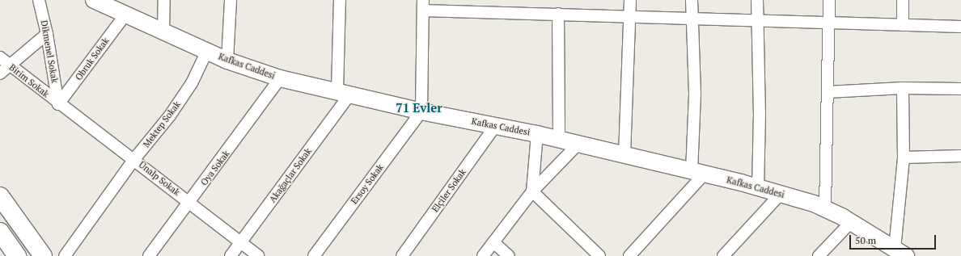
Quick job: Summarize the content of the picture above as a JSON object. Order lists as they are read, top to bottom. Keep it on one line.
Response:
{"streets":{"street":["Dikmenel Sokak","Obruk Sokak","Kafkas Caddesi","Birim Sokak","Mektep Sokak","Oya Sokak","Akağaçlar Sokak","Ünalp Sokak","Ersoy Sokak","Elçiler Sokak"]},"crossings":[["Dikmenel Sokak","Obruk Sokak"],["Dikmenel Sokak","Birim Sokak"],["Dikmenel Sokak","Ünalp Sokak"],["Obruk Sokak","Kafkas Caddesi"],["Obruk Sokak","Birim Sokak"],["Obruk Sokak","Ünalp Sokak"],["Kafkas Caddesi","Mektep Sokak"],["Kafkas Caddesi","Oya Sokak"],["Kafkas Caddesi","Akağaçlar Sokak"],["Kafkas Caddesi","Ersoy Sokak"],["Kafkas Caddesi","Elçiler Sokak"],["Birim Sokak","Ünalp Sokak"],["Mektep Sokak","Ünalp Sokak"],["Oya Sokak","Ünalp Sokak"],["Akağaçlar Sokak","Ünalp Sokak"]],"districts":["71 Evler"],"scale_bar":"50 m"}
